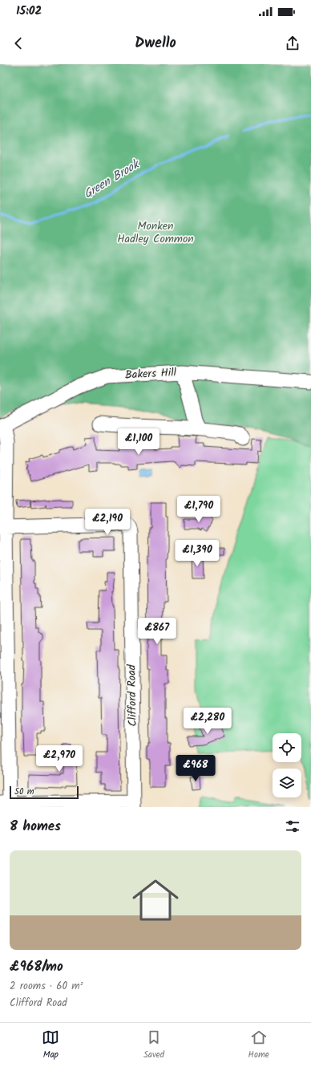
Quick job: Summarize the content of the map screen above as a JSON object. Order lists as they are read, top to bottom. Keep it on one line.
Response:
{"streets":{"street":["Bakers Hill","Clifford Road"]},"water":["Green Brook"],"parks":["Monken Hadley Common"],"scale_bar":"50 m","page":{"status":"15:02","header":"Dwello","price":["£1,100","£1,790","£2,190","£1,390","£867","£2,280","£2,970","£968"],"scale":"50 m","heading":"8 homes","list":[{"name":"£968/mo","note":"2 rooms · 60 m² · Clifford Road"}],"tabs":["Map","Saved","Home"]}}
